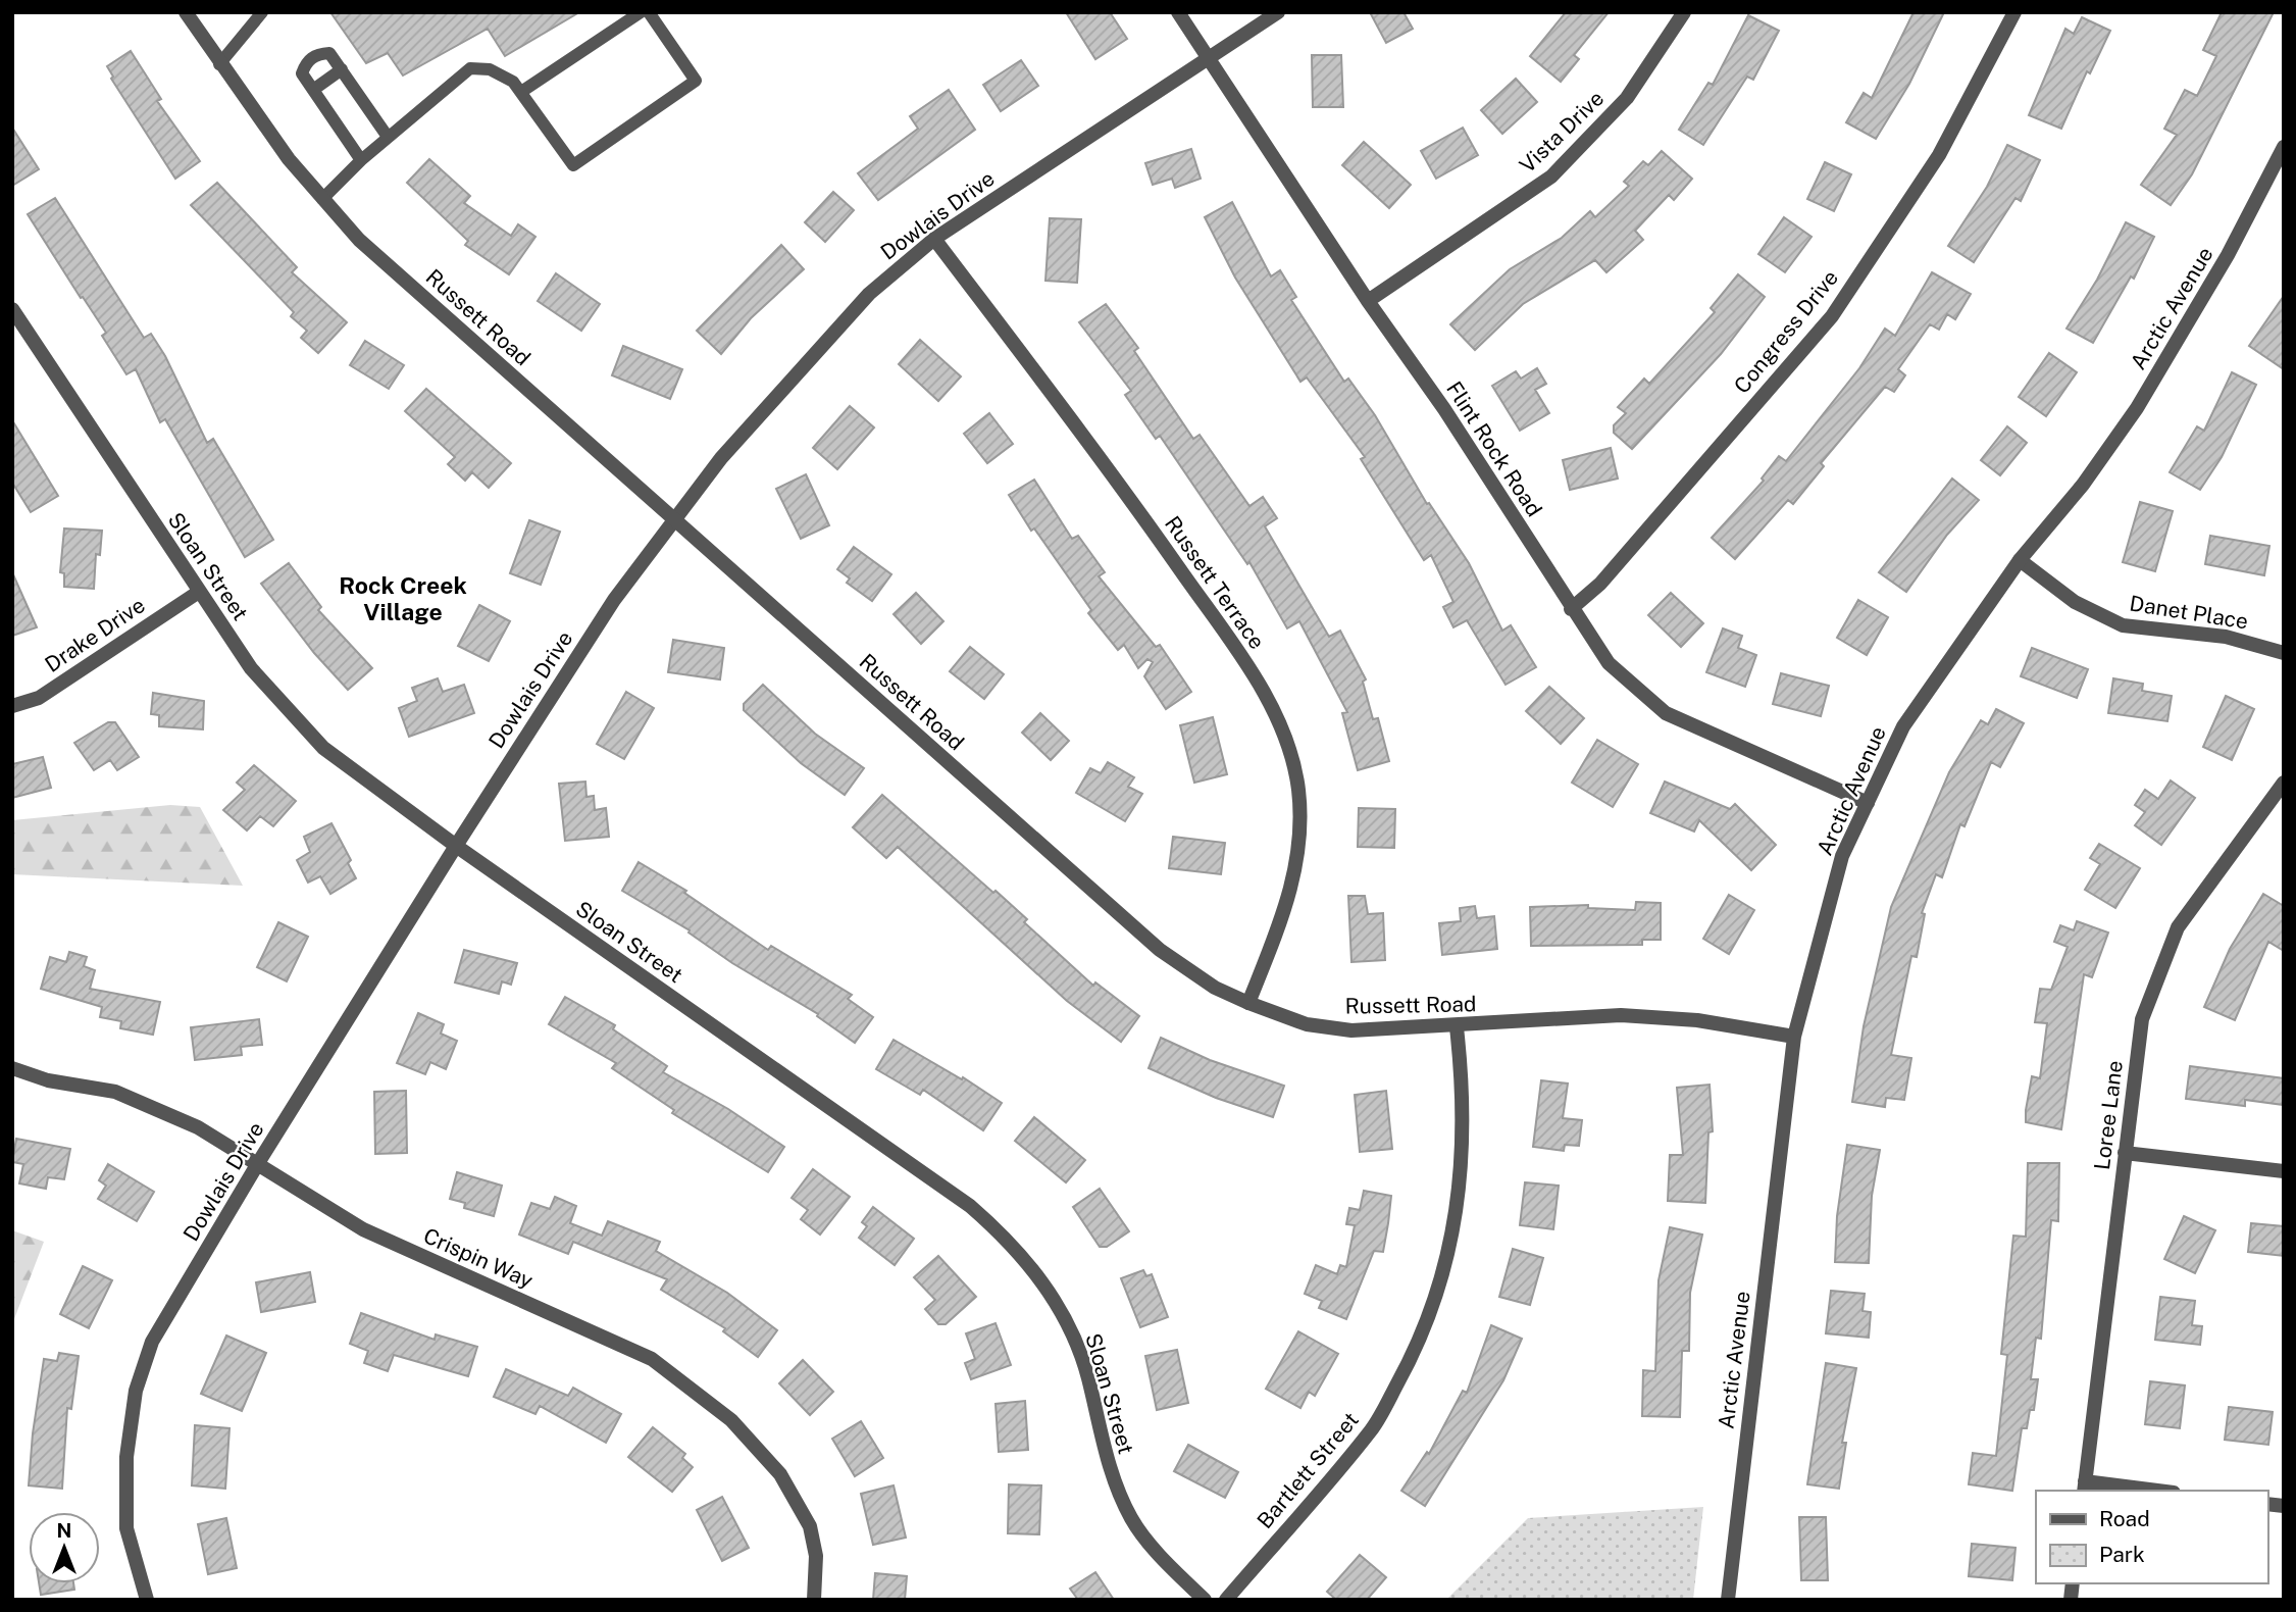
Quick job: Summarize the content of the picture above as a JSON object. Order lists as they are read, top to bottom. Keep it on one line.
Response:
{"streets":{"street":["Vista Drive","Dowlais Drive","Arctic Avenue","Russett Road","Congress Drive","Flint Rock Road","Sloan Street","Russett Terrace","Danet Place","Drake Drive","Loree Lane","Crispin Way","Bartlett Street"]},"crossings":[["Vista Drive","Flint Rock Road"],["Dowlais Drive","Russett Road"],["Dowlais Drive","Flint Rock Road"],["Dowlais Drive","Sloan Street"],["Dowlais Drive","Russett Terrace"],["Dowlais Drive","Crispin Way"],["Arctic Avenue","Russett Road"],["Arctic Avenue","Flint Rock Road"],["Arctic Avenue","Danet Place"],["Russett Road","Russett Terrace"],["Russett Road","Bartlett Street"],["Congress Drive","Flint Rock Road"],["Sloan Street","Drake Drive"]],"districts":["Rock Creek Village"],"legend":["Road","Park"],"north":"top"}
